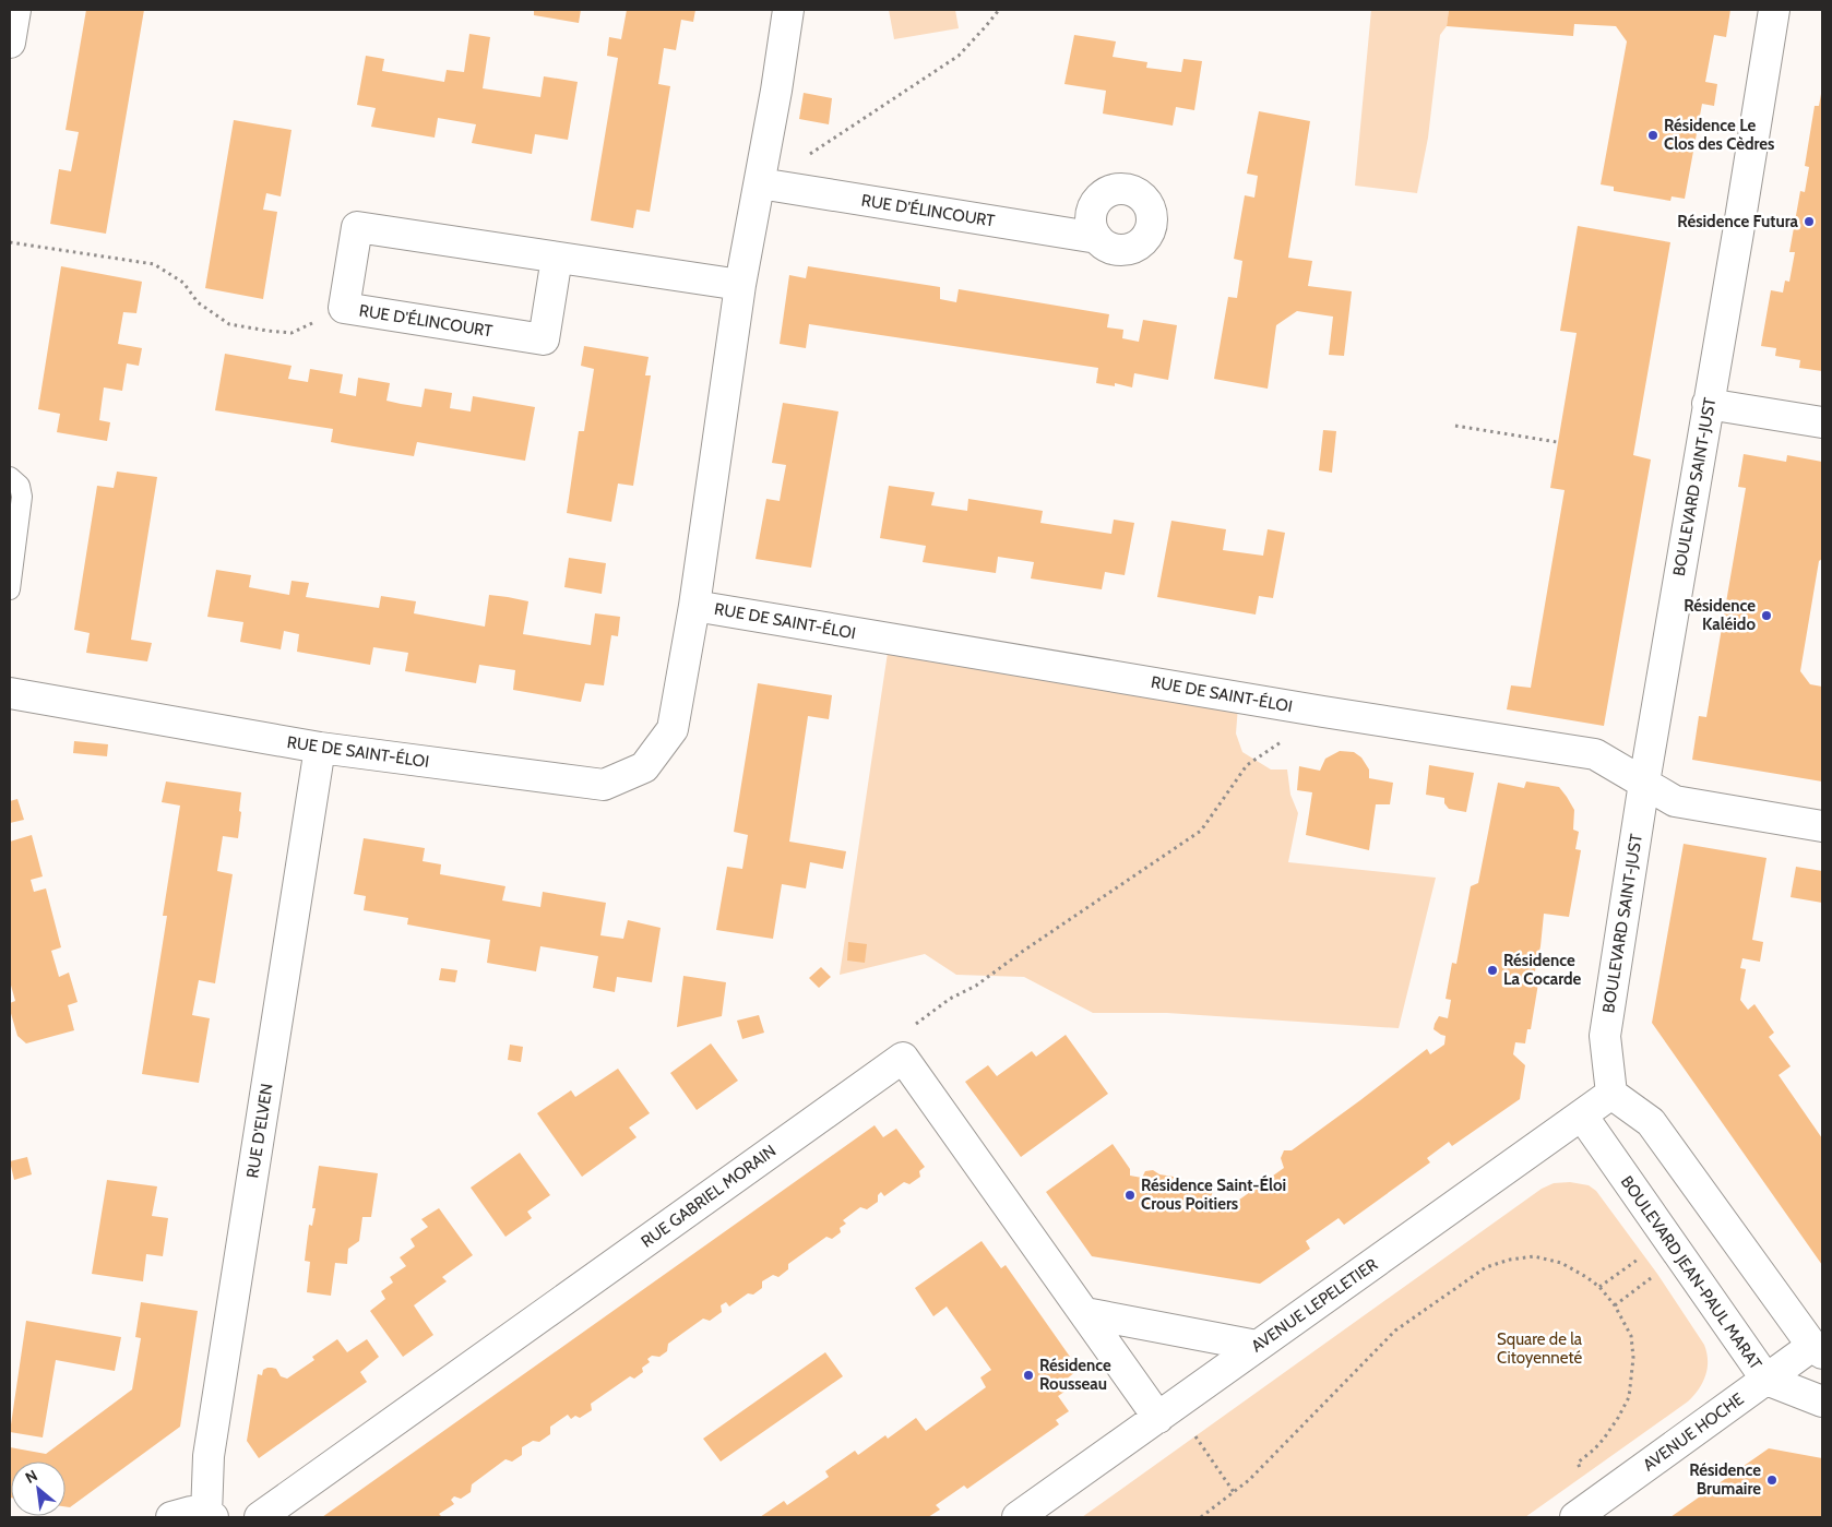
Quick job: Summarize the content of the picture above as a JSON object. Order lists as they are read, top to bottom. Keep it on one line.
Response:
{"streets":{"street":["RUE D'ÉLINCOURT","BOULEVARD SAINT-JUST","RUE DE SAINT-ÉLOI","RUE D'ELVEN","RUE GABRIEL MORAIN","BOULEVARD JEAN-PAUL MARAT","AVENUE LEPELETIER","AVENUE HOCHE"]},"crossings":[["BOULEVARD SAINT-JUST","RUE DE SAINT-ÉLOI"],["BOULEVARD SAINT-JUST","AVENUE LEPELETIER"],["RUE DE SAINT-ÉLOI","RUE D'ELVEN"],["BOULEVARD JEAN-PAUL MARAT","AVENUE LEPELETIER"],["BOULEVARD JEAN-PAUL MARAT","AVENUE HOCHE"]],"parks":["Square de la Citoyenneté"],"places":["Résidence Le Clos des Cèdres","Résidence Futura","Résidence Kaléido","Résidence La Cocarde","Résidence Saint-Éloi Crous Poitiers","Résidence Rousseau","Résidence Brumaire"],"north":"top left"}
